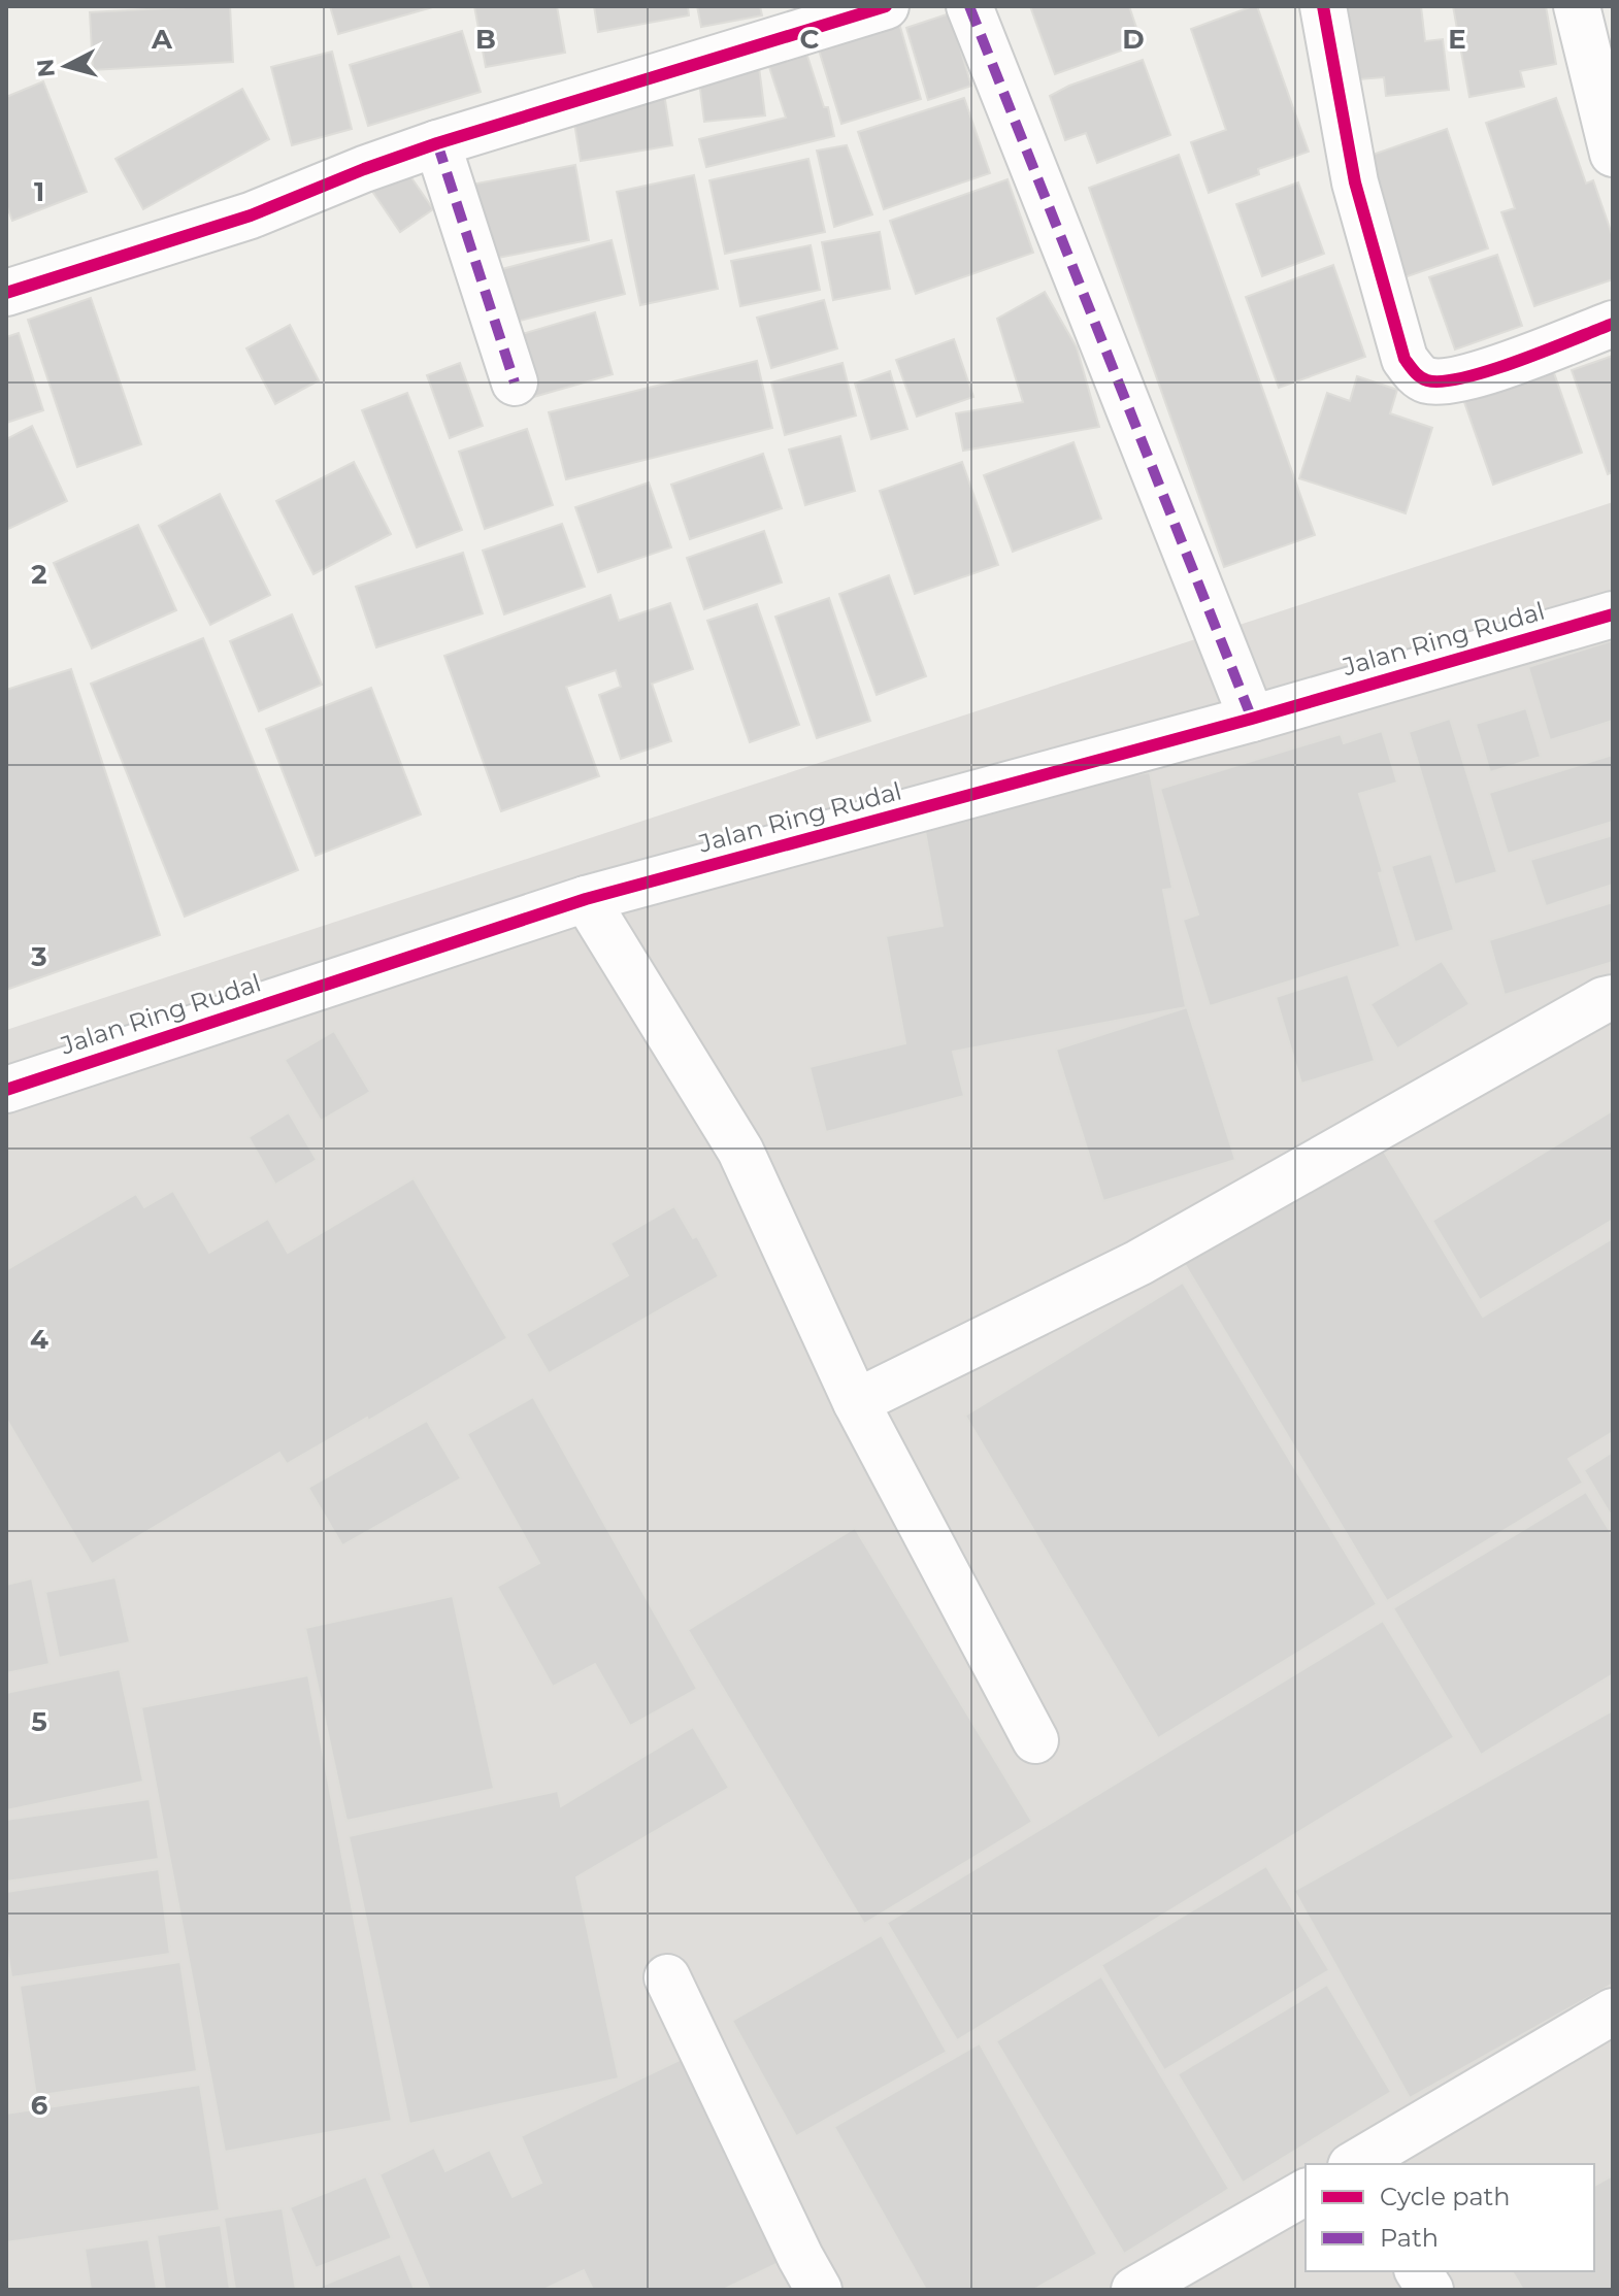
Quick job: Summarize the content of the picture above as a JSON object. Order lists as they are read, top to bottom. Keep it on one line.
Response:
{"streets":{"street":["Jalan Ring Rudal"]},"legend":["Cycle path","Path"],"north":"left","grid":{"columns":["A","B","C","D","E"],"rows":["1","2","3","4","5","6"]}}
